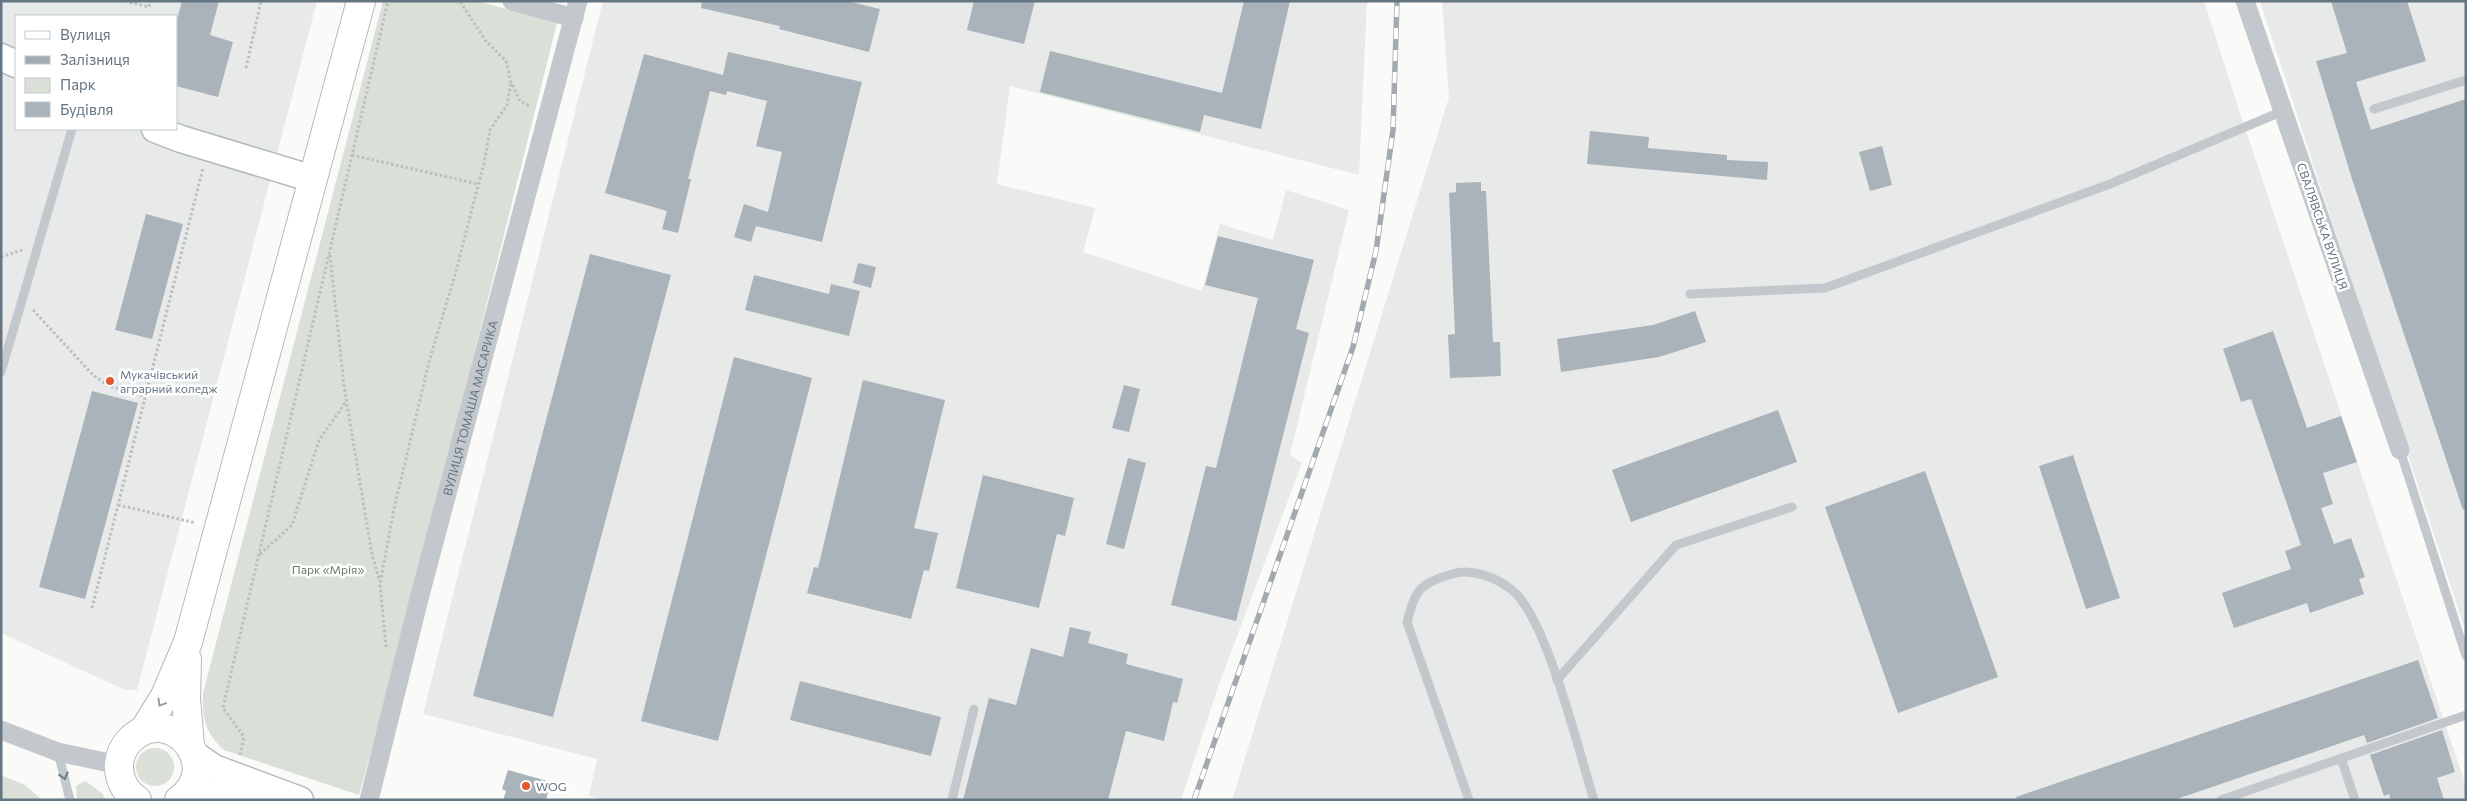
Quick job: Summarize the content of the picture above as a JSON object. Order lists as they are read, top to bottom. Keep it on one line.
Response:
{"streets":{"street":["СВАЛЯВСЬКА ВУЛИЦЯ","ВУЛИЦЯ ТОМАША МАСАРИКА"]},"parks":["Парк «Мрія»"],"places":["Мукачівський аграрний коледж","WOG"],"legend":["Вулиця","Залізниця","Парк","Будівля"]}
